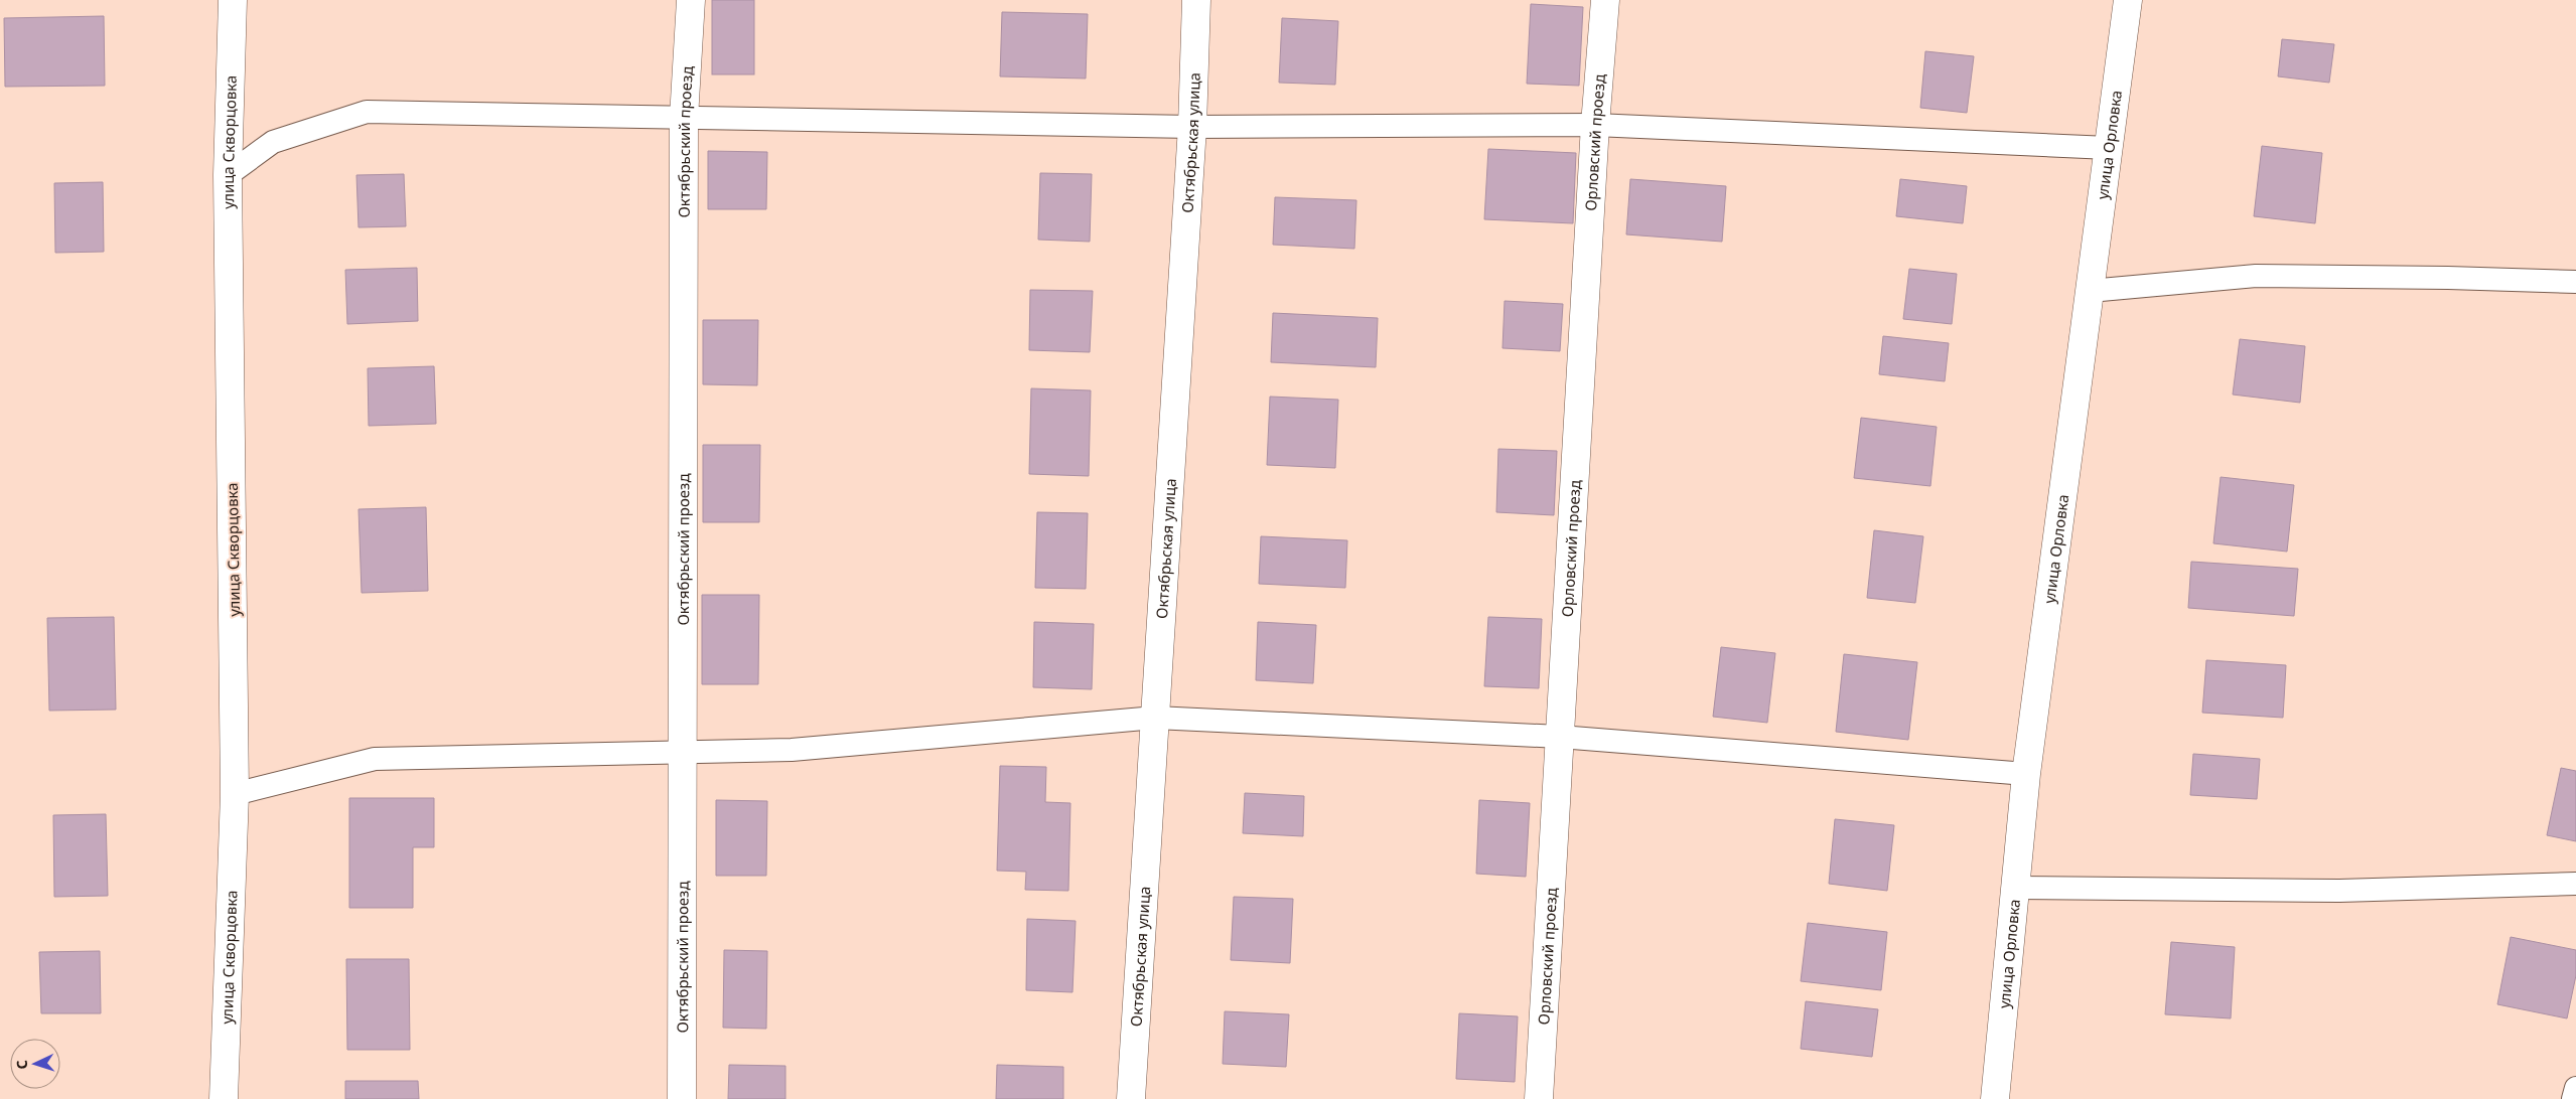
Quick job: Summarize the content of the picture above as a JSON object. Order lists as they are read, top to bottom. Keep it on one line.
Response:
{"streets":{"street":["улица Скворцовка","Октябрьский проезд","Октябрьская улица","Орловский проезд","улица Орловка"]},"north":"left"}
